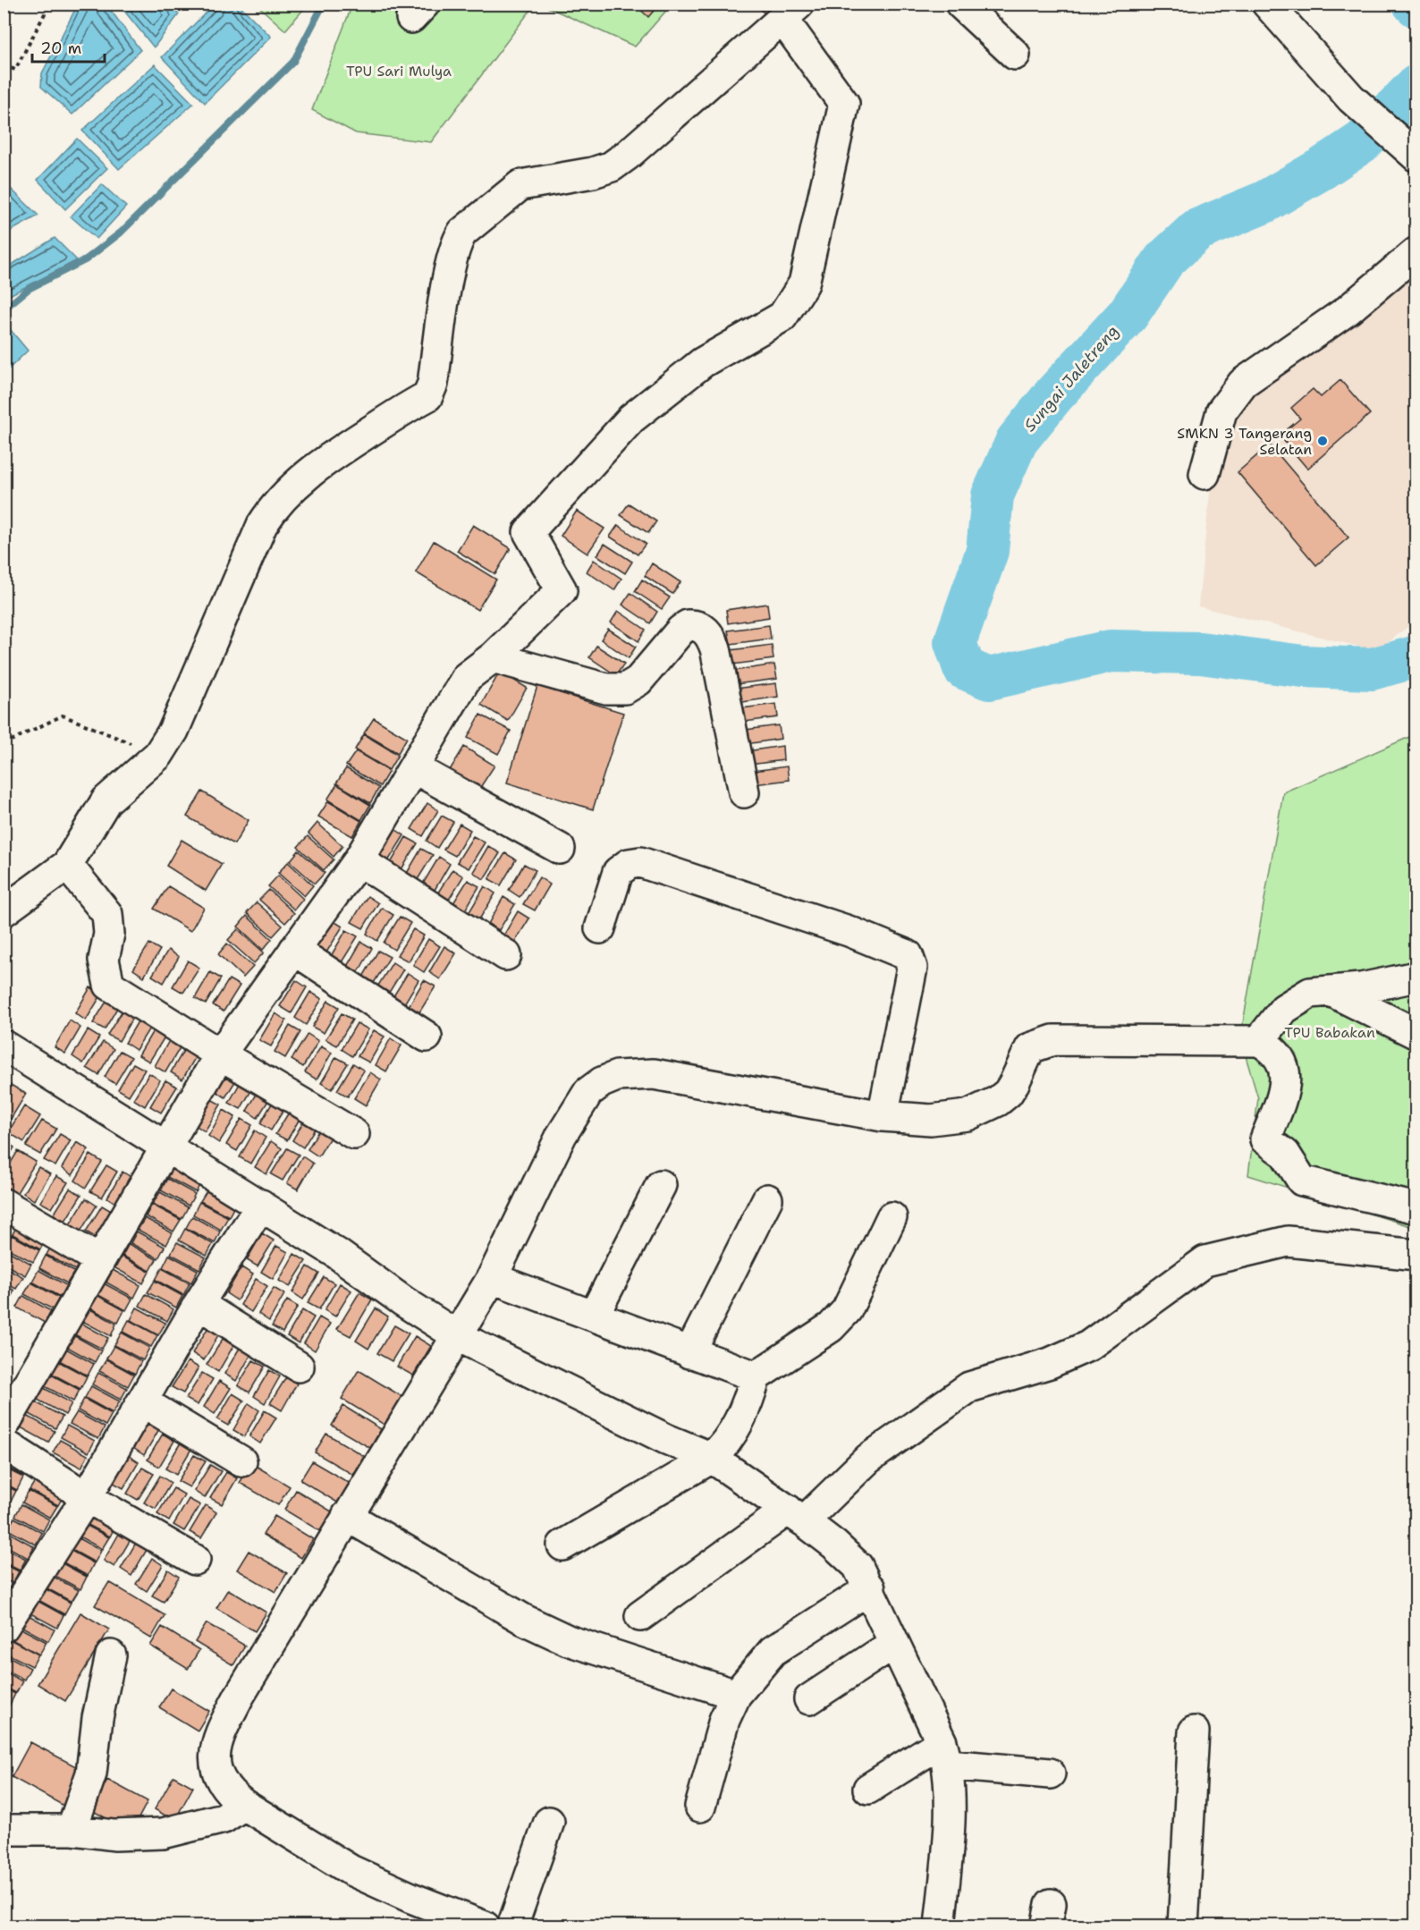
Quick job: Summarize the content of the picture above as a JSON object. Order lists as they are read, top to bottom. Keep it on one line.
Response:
{"water":["Sungai Jaletreng"],"parks":["TPU Sari Mulya","TPU Babakan"],"places":["SMKN 3 Tangerang Selatan"],"scale_bar":"20 m"}
